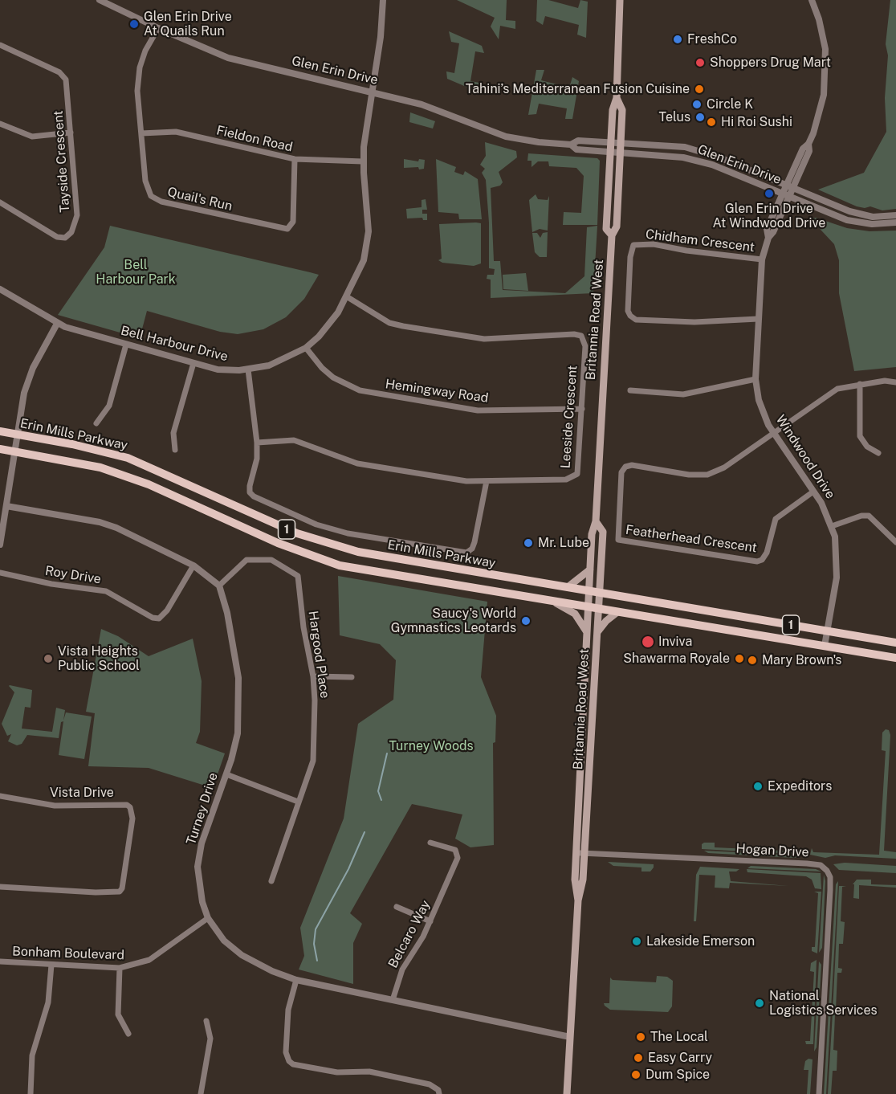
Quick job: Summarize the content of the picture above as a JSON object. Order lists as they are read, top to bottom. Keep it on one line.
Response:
{"streets":{"main road":["Britannia Road West","Erin Mills Parkway","1"],"street":["Glen Erin Drive","Fieldon Road","Tayside Crescent","Quail's Run","Chidham Crescent","Bell Harbour Drive","Hemingway Road","Leeside Crescent","Windwood Drive","Featherhead Crescent","Roy Drive","Hargood Place","Vista Drive","Turney Drive","Hogan Drive","Belcaro Way","Bonham Boulevard"]},"crossings":[["Glen Erin Drive","Quail's Run"],["Glen Erin Drive","Britannia Road West"],["Glen Erin Drive","Bell Harbour Drive"],["Glen Erin Drive","Windwood Drive"],["Fieldon Road","Quail's Run"],["Fieldon Road","Bell Harbour Drive"],["Chidham Crescent","Windwood Drive"],["Britannia Road West","Erin Mills Parkway"],["Britannia Road West","Turney Drive"],["Britannia Road West","Hogan Drive"],["Bell Harbour Drive","Hemingway Road"],["Bell Harbour Drive","Leeside Crescent"],["Hemingway Road","Leeside Crescent"],["Erin Mills Parkway","Windwood Drive"],["Windwood Drive","Featherhead Crescent"],["Hargood Place","Turney Drive"],["Turney Drive","Belcaro Way"],["Turney Drive","Bonham Boulevard"]],"parks":["Bell Harbour Park","Turney Woods"],"places":["Glen Erin Drive At Quails Run","FreshCo","Shoppers Drug Mart","Tahini’s Mediterranean Fusion Cuisine","Circle K","Telus","Hi Roi Sushi","Glen Erin Drive At Windwood Drive","Mr. Lube","Saucy's World Gymnastics Leotards","Inviva","Vista Heights Public School","Shawarma Royale","Mary Brown's","Expeditors","Lakeside Emerson","National Logistics Services","The Local","Easy Carry","Dum Spice"]}
